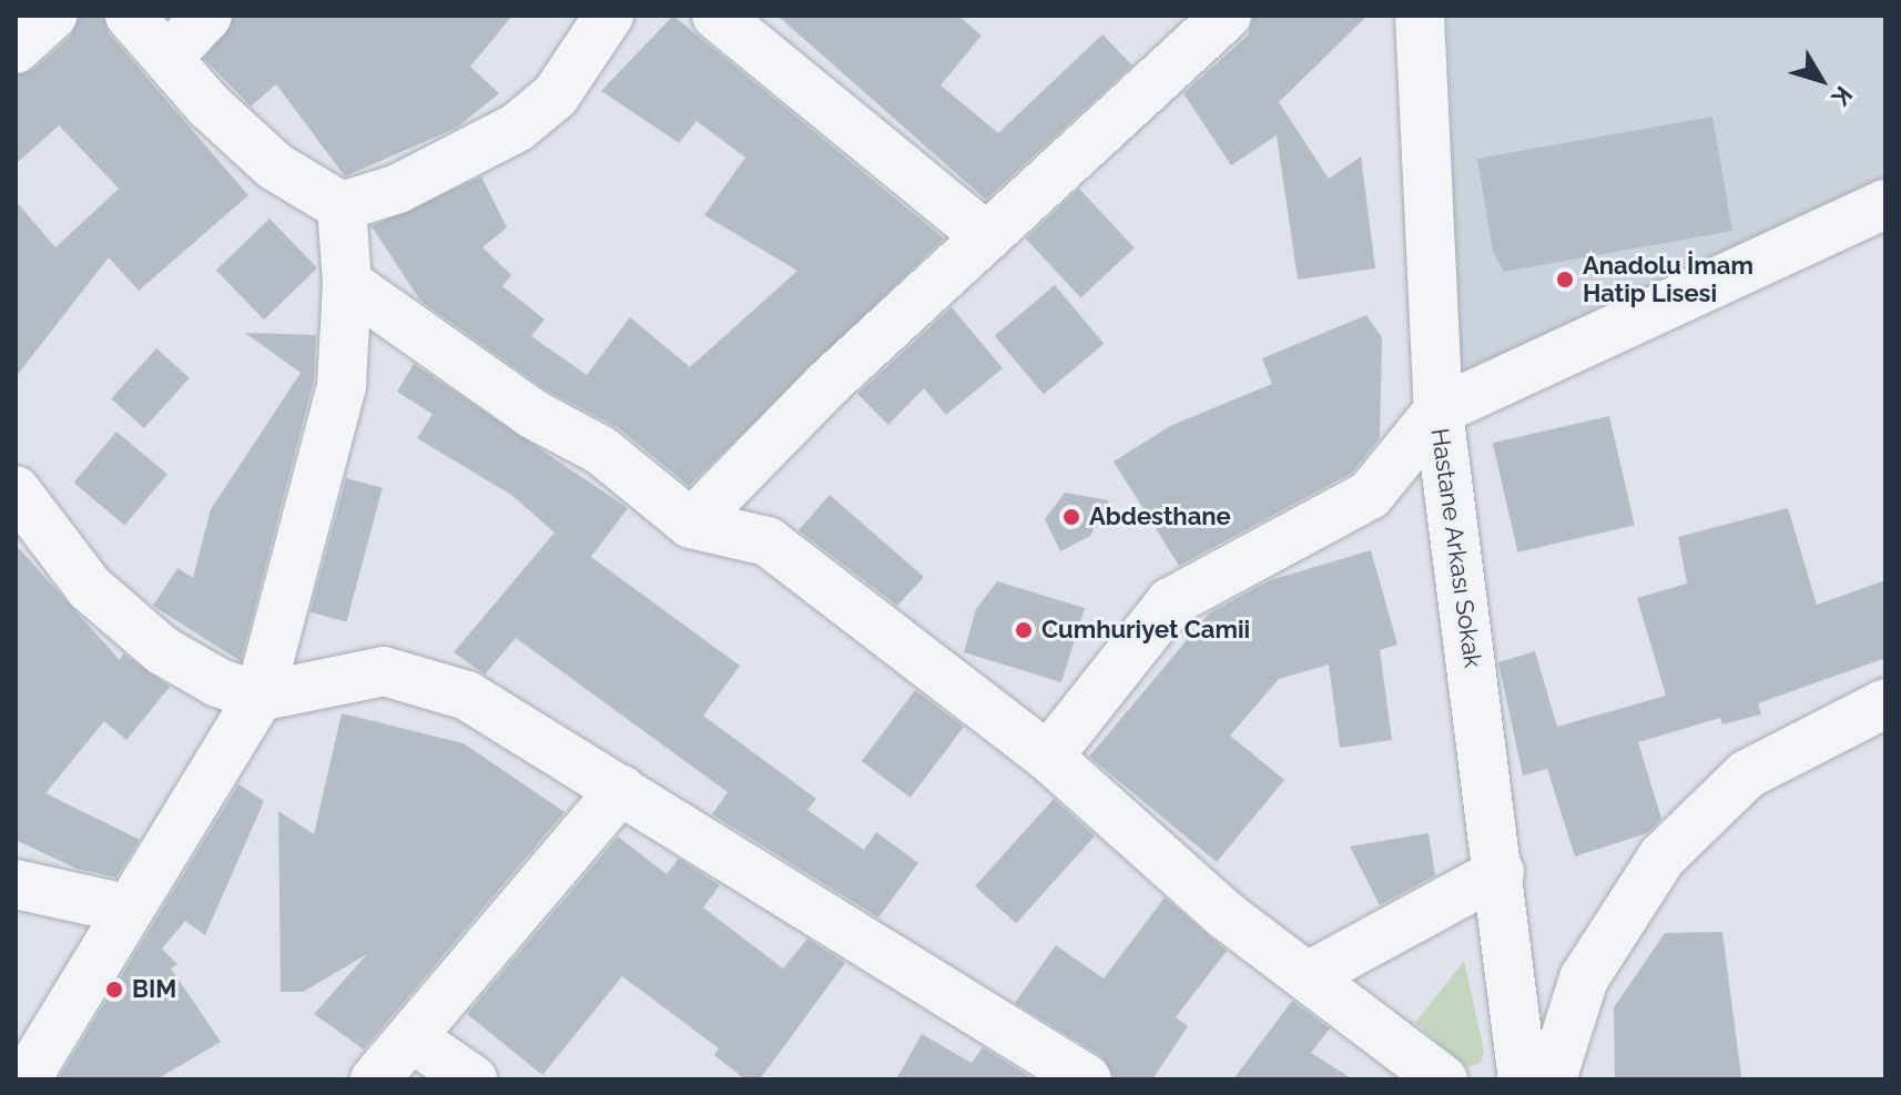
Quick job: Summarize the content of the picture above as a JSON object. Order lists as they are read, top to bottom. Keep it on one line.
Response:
{"streets":{"street":["Hastane Arkası Sokak"]},"places":["Anadolu İmam Hatip Lisesi","Abdesthane","Cumhuriyet Camii","BIM"],"north":"bottom right"}
